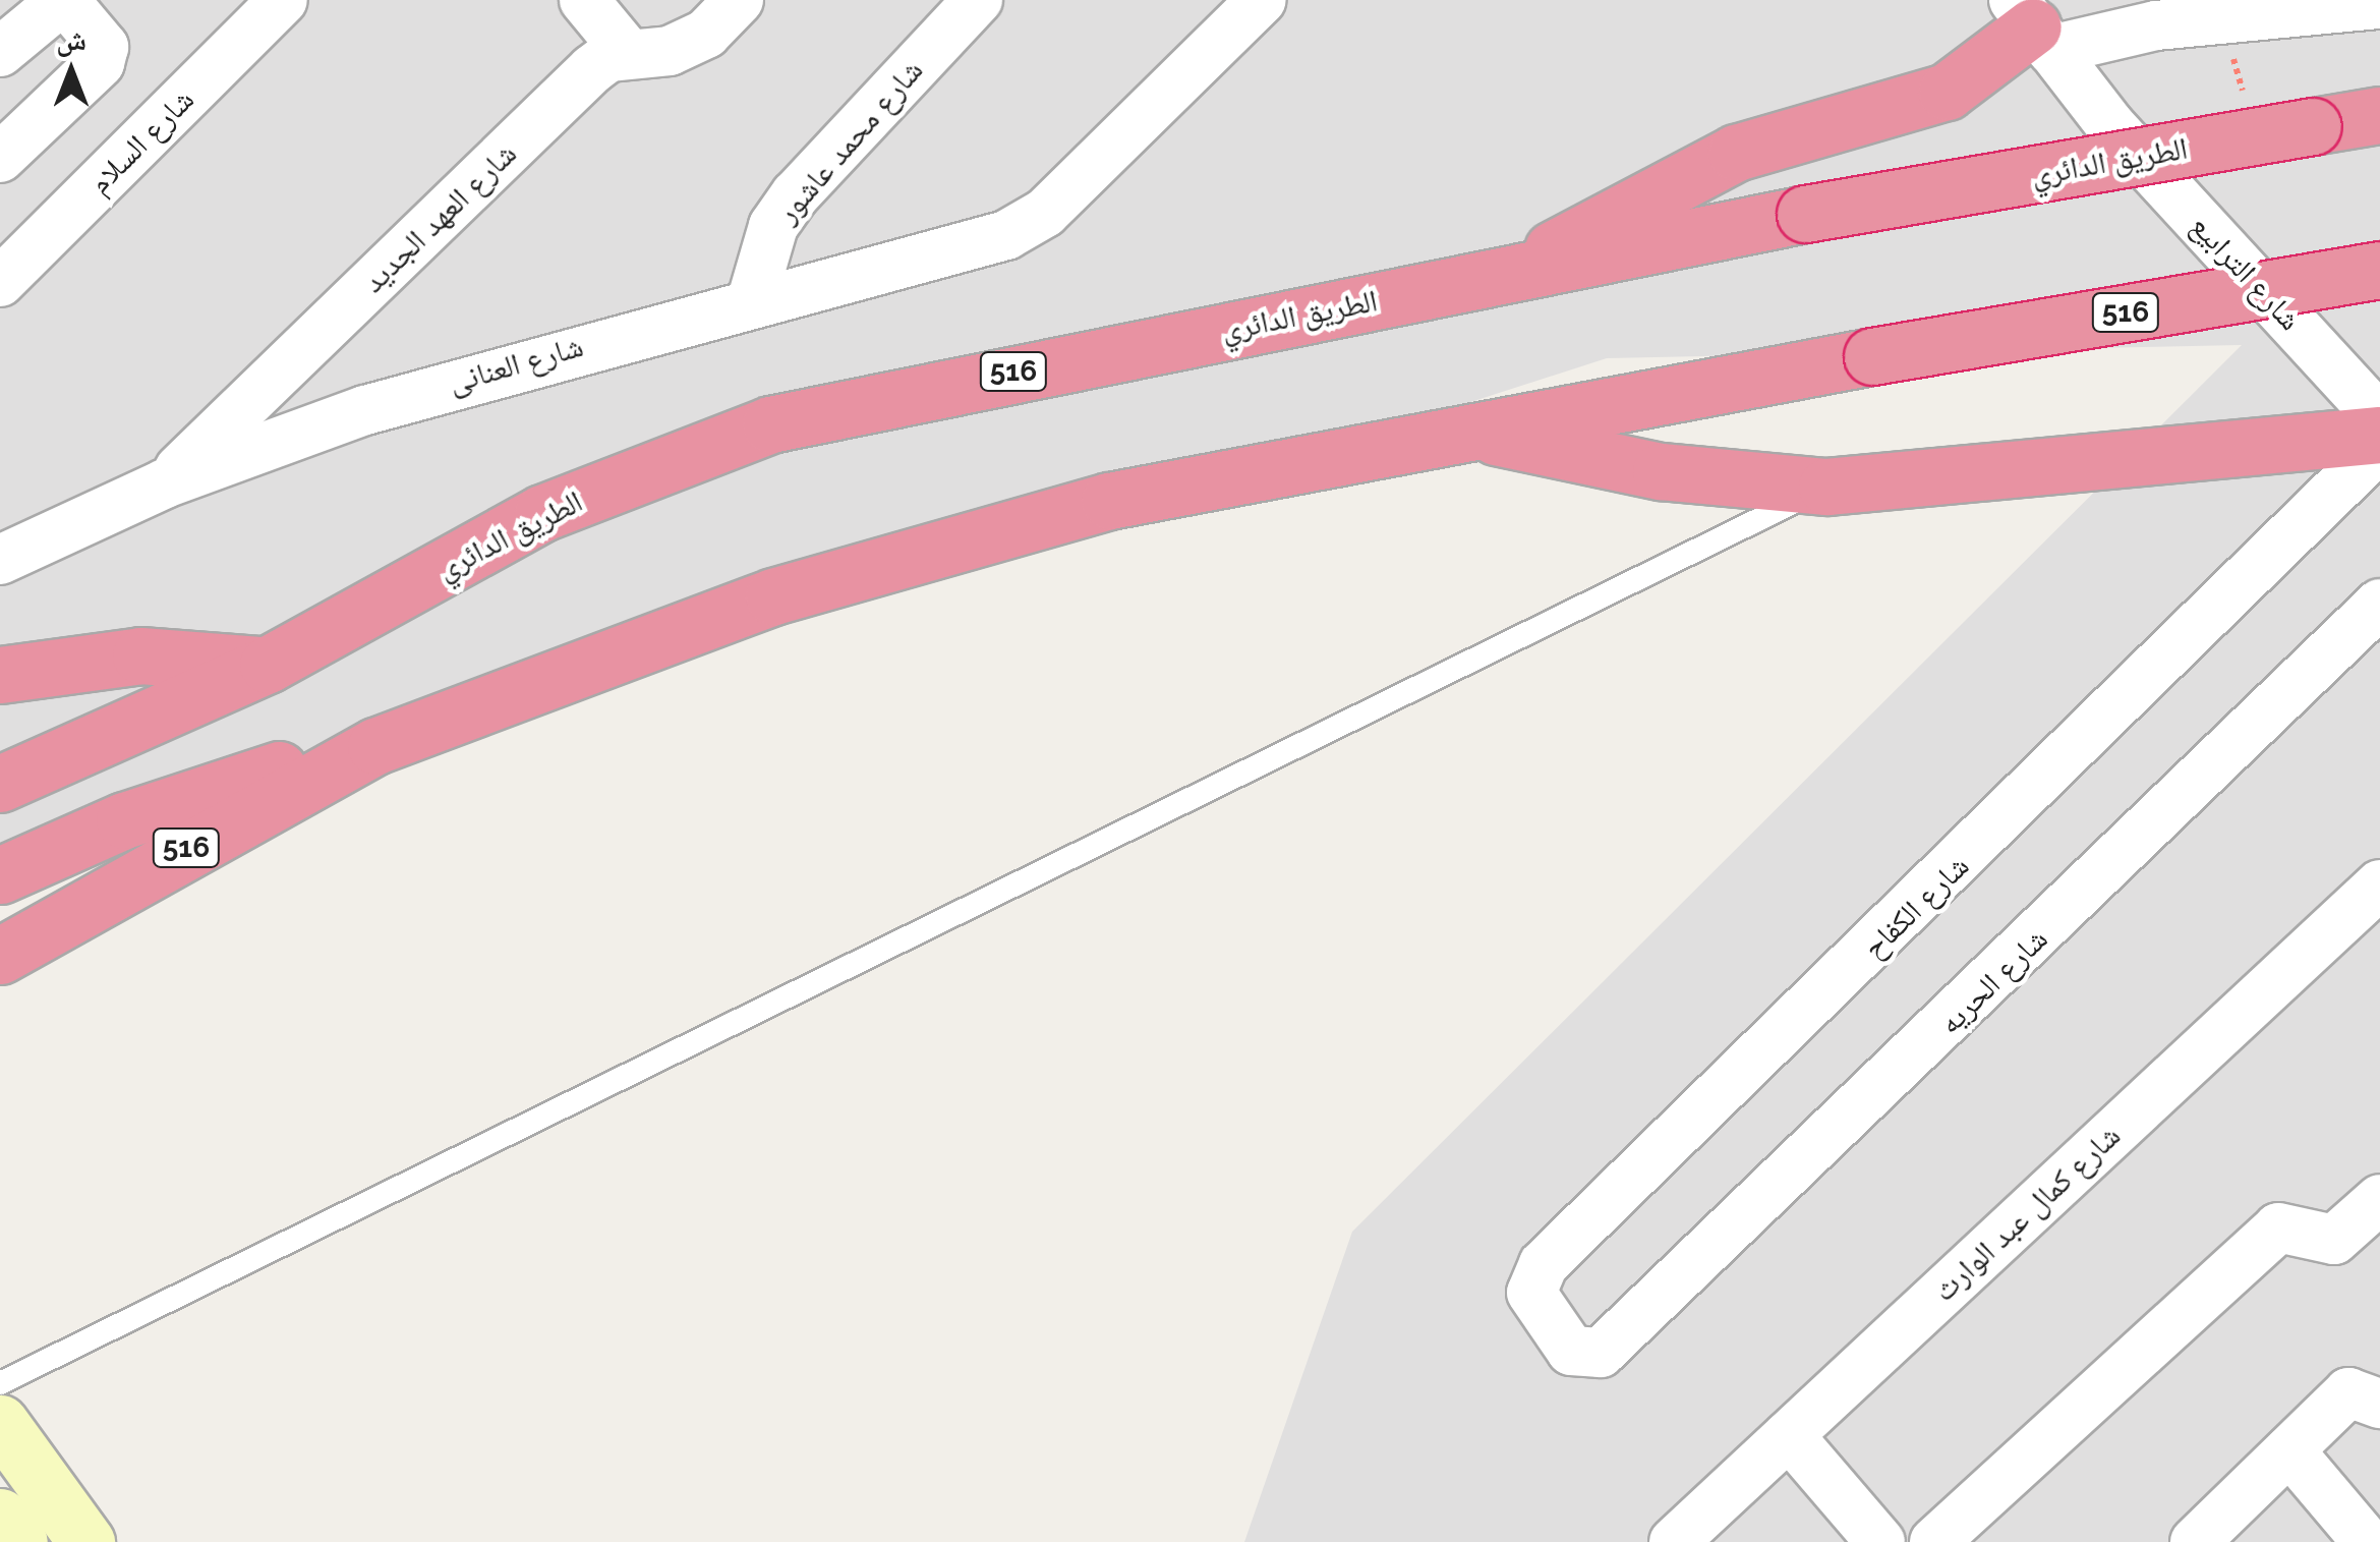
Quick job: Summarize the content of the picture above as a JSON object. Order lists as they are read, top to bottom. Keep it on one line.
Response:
{"streets":{"highway":["الطريق الدائري","516"],"street":["شارع السلام","شارع محمد عاشور","شارع العهد الجديد","شارع الترابيع","شارع العنانى","شارع الكفاح","شارع الحريه","شارع كمال عبد الوارث"]},"crossings":[["شارع محمد عاشور","شارع العنانى"],["شارع العهد الجديد","شارع العنانى"],["شارع الكفاح","شارع الحريه"]],"north":"top"}
